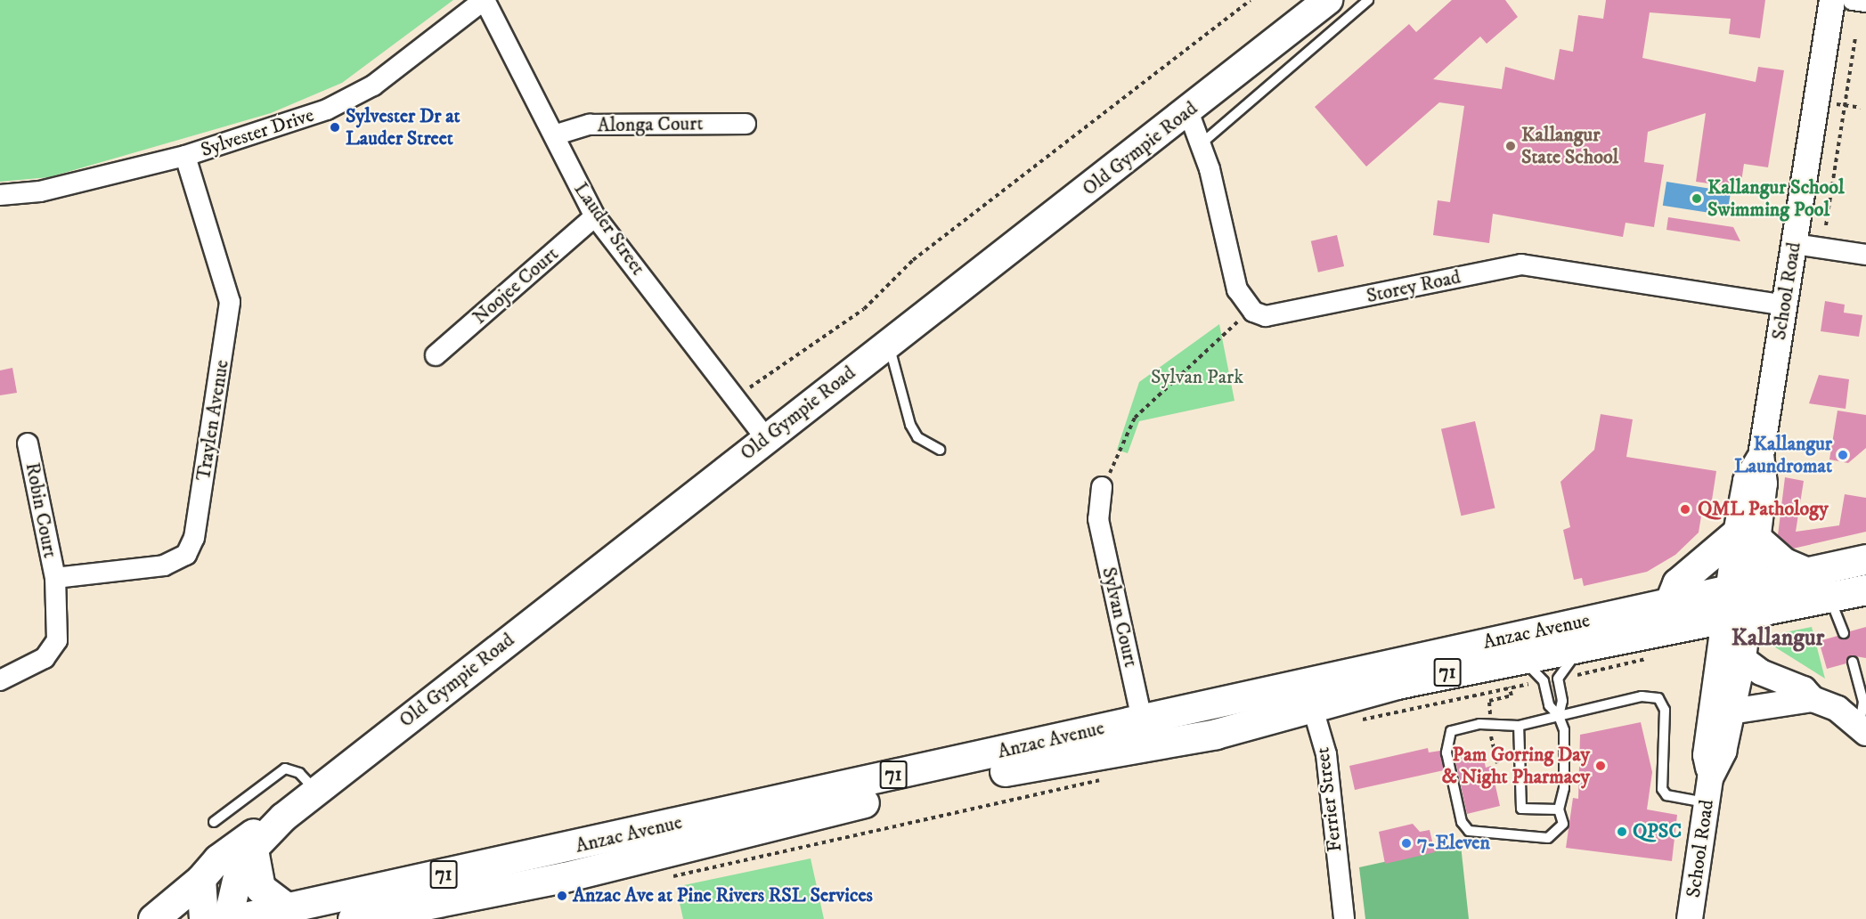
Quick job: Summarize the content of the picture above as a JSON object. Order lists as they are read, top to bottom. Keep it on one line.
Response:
{"streets":{"highway":["Anzac Avenue","71"],"main road":["Old Gympie Road"],"street":["Alonga Court","Sylvester Drive","Lauder Street","Noojee Court","Storey Road","School Road","Traylen Avenue","Robin Court","Sylvan Court","Ferrier Street"]},"crossings":[["Alonga Court","Lauder Street"],["Sylvester Drive","Lauder Street"],["Sylvester Drive","Traylen Avenue"],["Old Gympie Road","Lauder Street"],["Lauder Street","Noojee Court"],["Storey Road","School Road"],["School Road","Anzac Avenue"],["Traylen Avenue","Robin Court"],["Sylvan Court","Anzac Avenue"],["Anzac Avenue","Ferrier Street"]],"districts":["Kallangur"],"parks":["Sylvan Park"],"places":["Sylvester Dr at Lauder Street","Kallangur State School","Kallangur School Swimming Pool","Kallangur Laundromat","QML Pathology","Pam Gorring Day & Night Pharmacy","QPSC","7-Eleven","Anzac Ave at Pine Rivers RSL Services"]}
